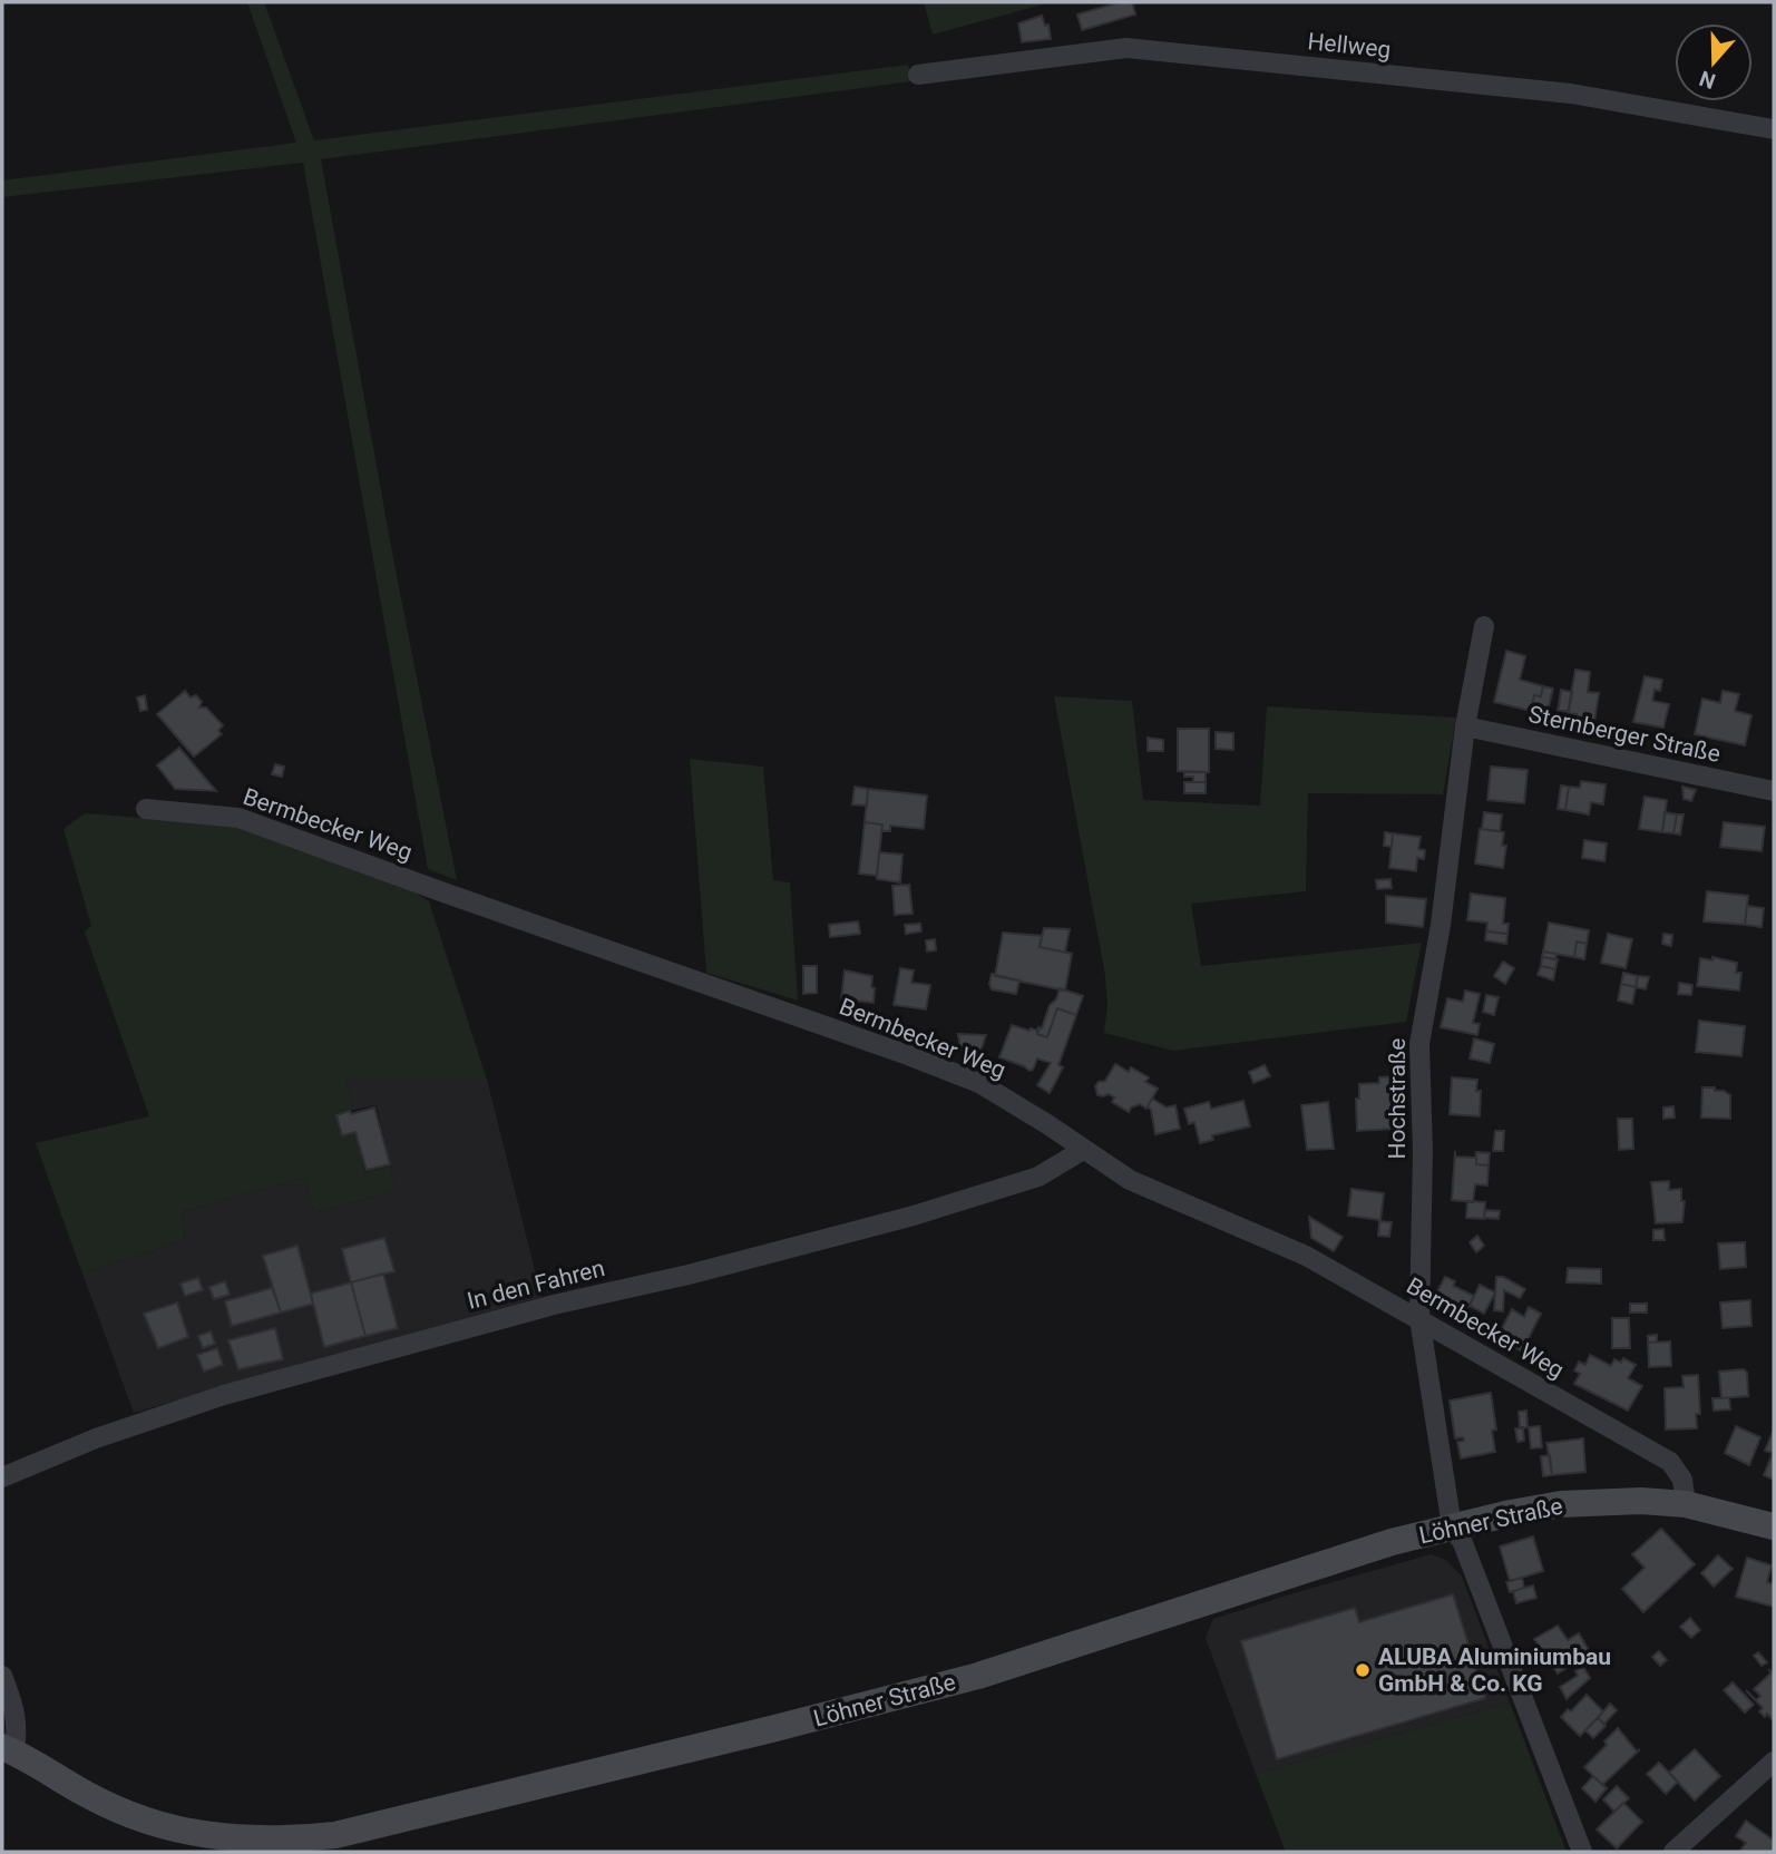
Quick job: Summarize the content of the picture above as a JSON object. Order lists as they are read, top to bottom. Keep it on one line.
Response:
{"streets":{"main road":["Löhner Straße"],"street":["Hellweg","Sternberger Straße","Bermbecker Weg","Hochstraße","In den Fahren"]},"crossings":[["Sternberger Straße","Hochstraße"],["Bermbecker Weg","Hochstraße"],["Bermbecker Weg","In den Fahren"],["Bermbecker Weg","Löhner Straße"],["Hochstraße","Löhner Straße"]],"places":["ALUBA Aluminiumbau GmbH & Co. KG"],"north":"bottom"}
